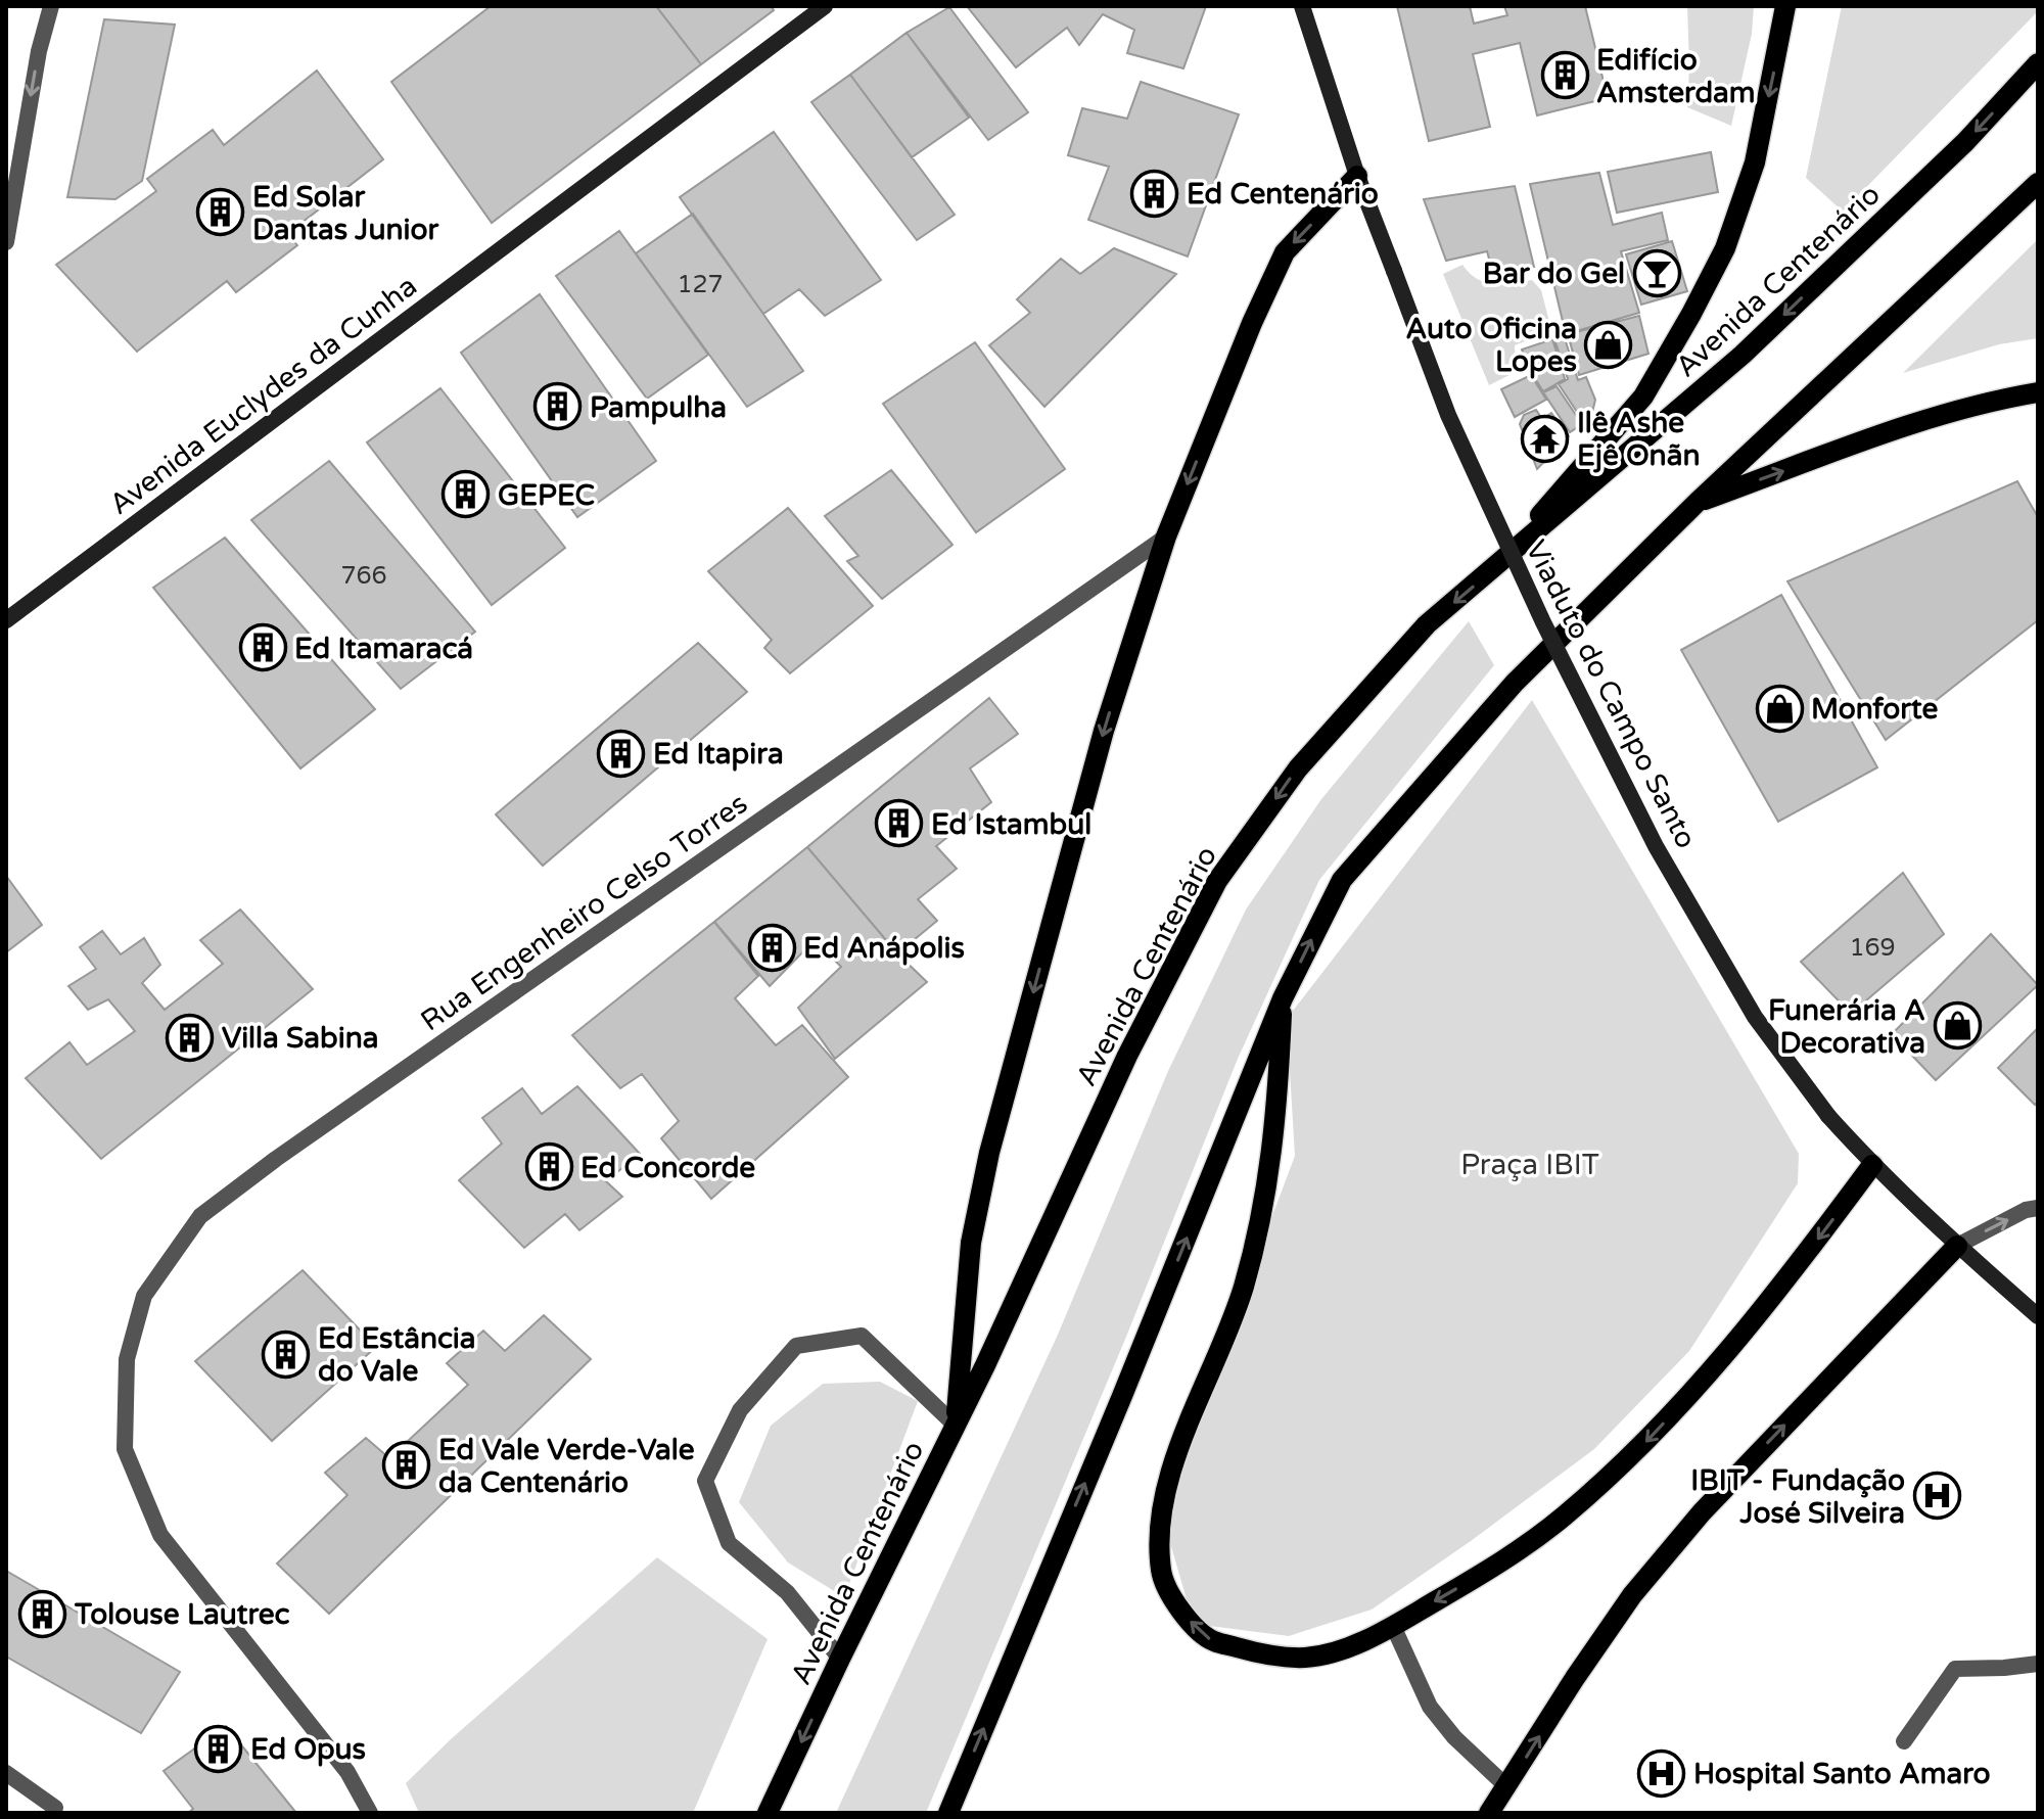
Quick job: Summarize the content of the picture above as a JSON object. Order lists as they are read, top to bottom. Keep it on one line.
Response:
{"streets":{"main road":["Avenida Centenário","Avenida Euclydes da Cunha","Viaduto do Campo Santo"],"street":["Rua Engenheiro Celso Torres"]},"parks":["Praça IBIT"],"places":{"building":["Edifício Amsterdam","Ed Centenário","Ed Solar Dantas Junior","Pampulha","GEPEC","Ed Itamaracá","Ed Itapira","Ed Istambul","Ed Anápolis","Villa Sabina","Ed Concorde","Ed Estância do Vale","Ed Vale Verde-Vale da Centenário","Tolouse Lautrec","Ed Opus"],"bar":["Bar do Gel"],"shop":["Auto Oficina Lopes","Monforte","Funerária A Decorativa"],"temple":["Ilê Ashe Ejê Onãn"],"hospital":["IBIT - Fundação José Silveira","Hospital Santo Amaro"]},"house_numbers":["127","766","169"]}
